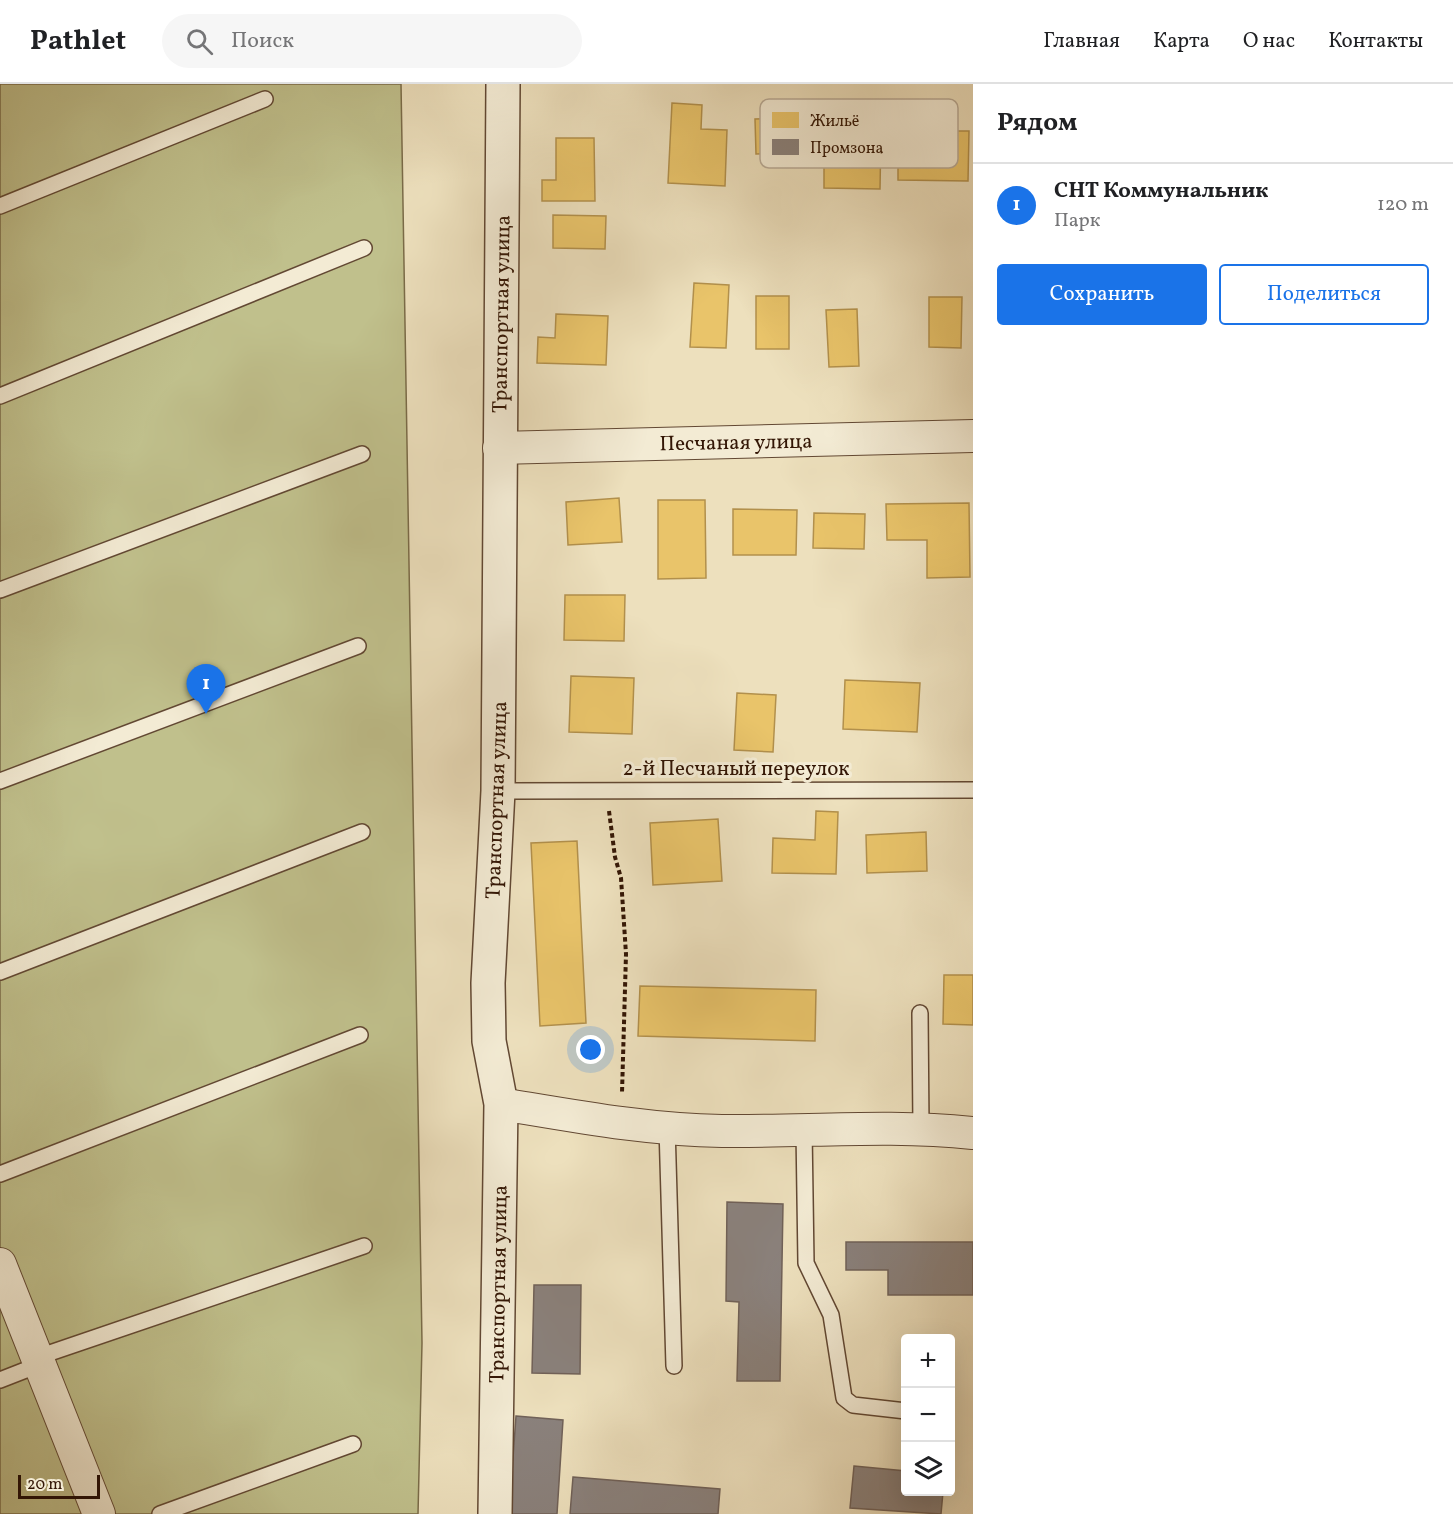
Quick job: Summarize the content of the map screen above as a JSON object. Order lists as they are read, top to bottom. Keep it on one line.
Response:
{"streets":{"street":["Транспортная улица","Песчаная улица"],"lane":["2-й Песчаный переулок"]},"crossings":[["Транспортная улица","Песчаная улица"],["Транспортная улица","2-й Песчаный переулок"]],"legend":["Жильё","Промзона"],"scale_bar":"20 m","page":{"header":"Pathlet","search":"Поиск","nav":["Главная","Карта","О нас","Контакты"],"heading":"Рядом","list":[{"mark":"1","name":"СНТ Коммунальник","note":"Парк","value":"120 m"}],"buttons":["Сохранить","Поделиться"],"pins":"1","map_buttons":["+","−"],"scale":"20 m"}}
